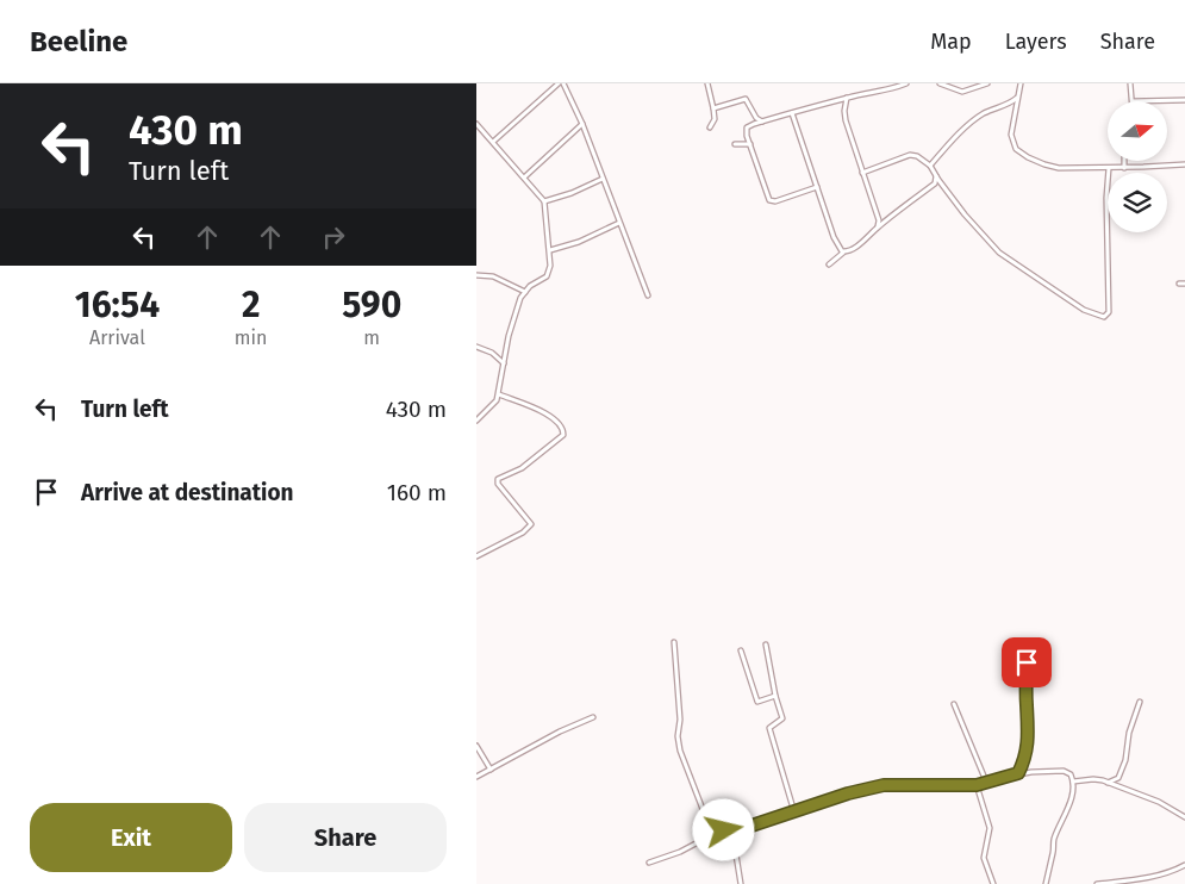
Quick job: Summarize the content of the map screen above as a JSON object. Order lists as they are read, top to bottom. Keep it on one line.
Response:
{"north":"right","page":{"header":"Beeline","nav":["Map","Layers","Share"],"turn":["430 m","Turn left"],"eta":["16:54","Arrival","2","min","590","m"],"list":[{"name":"Turn left","value":"430 m"},{"name":"Arrive at destination","value":"160 m"}],"buttons":["Exit","Share"]}}
